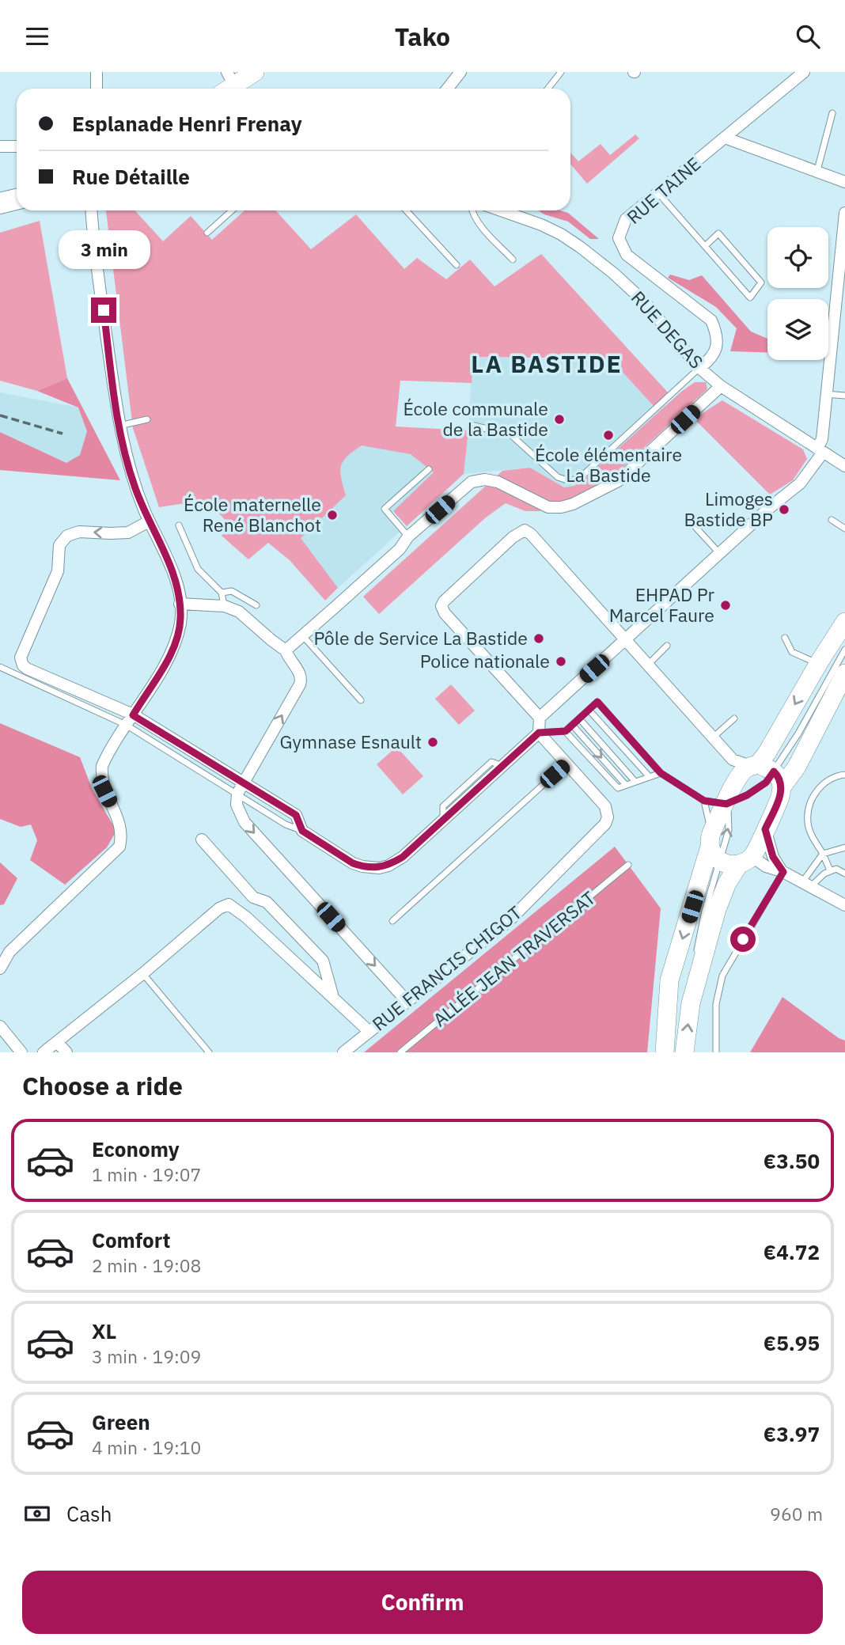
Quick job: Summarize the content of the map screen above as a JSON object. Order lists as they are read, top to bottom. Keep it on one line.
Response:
{"streets":{"street":["RUE TAINE","RUE DEGAS","RUE FRANCIS CHIGOT"],"lane":["ALLÉE JEAN TRAVERSAT"]},"crossings":[["RUE TAINE","RUE DEGAS"]],"districts":["LA BASTIDE"],"places":["École communale de la Bastide","École élémentaire La Bastide","Limoges Bastide BP","École maternelle René Blanchot","EHPAD Pr Marcel Faure","Pôle de Service La Bastide","Police nationale","Gymnase Esnault"],"page":{"header":"Tako","banner":["Esplanade Henri Frenay","Rue Détaille"],"bubble":"3 min","heading":"Choose a ride","list":[{"name":"Economy","note":"1 min · 19:07","value":"€3.50"},{"name":"Comfort","note":"2 min · 19:08","value":"€4.72"},{"name":"XL","note":"3 min · 19:09","value":"€5.95"},{"name":"Green","note":"4 min · 19:10","value":"€3.97"}],"pay":["Cash","960 m"],"buttons":"Confirm"}}
